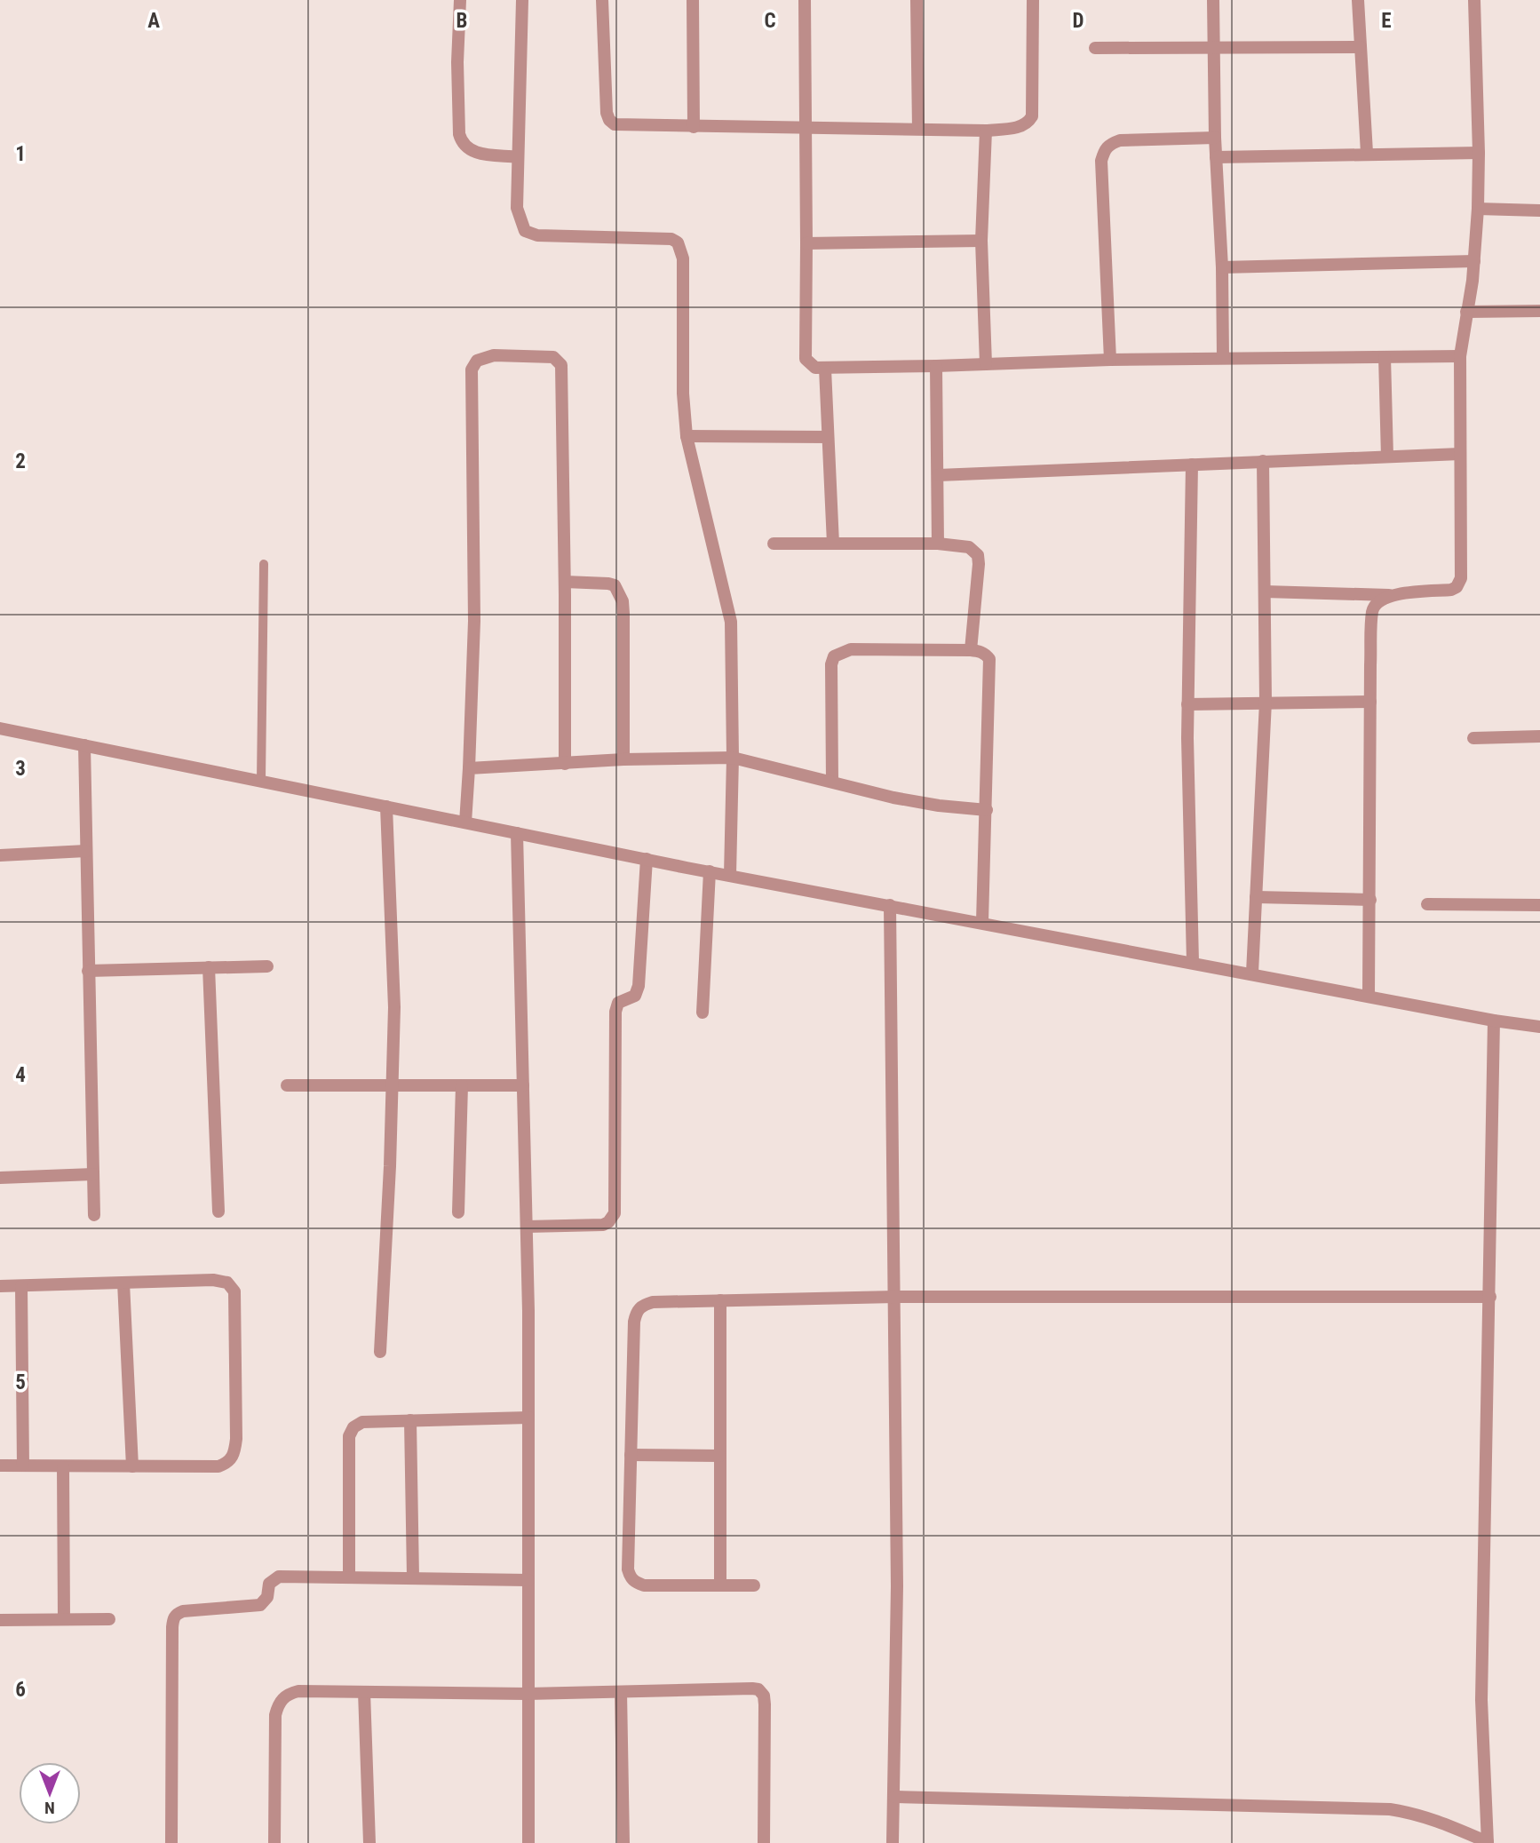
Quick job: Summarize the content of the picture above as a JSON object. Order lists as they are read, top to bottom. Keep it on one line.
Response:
{"north":"bottom","grid":{"columns":["A","B","C","D","E"],"rows":["1","2","3","4","5","6"]}}
